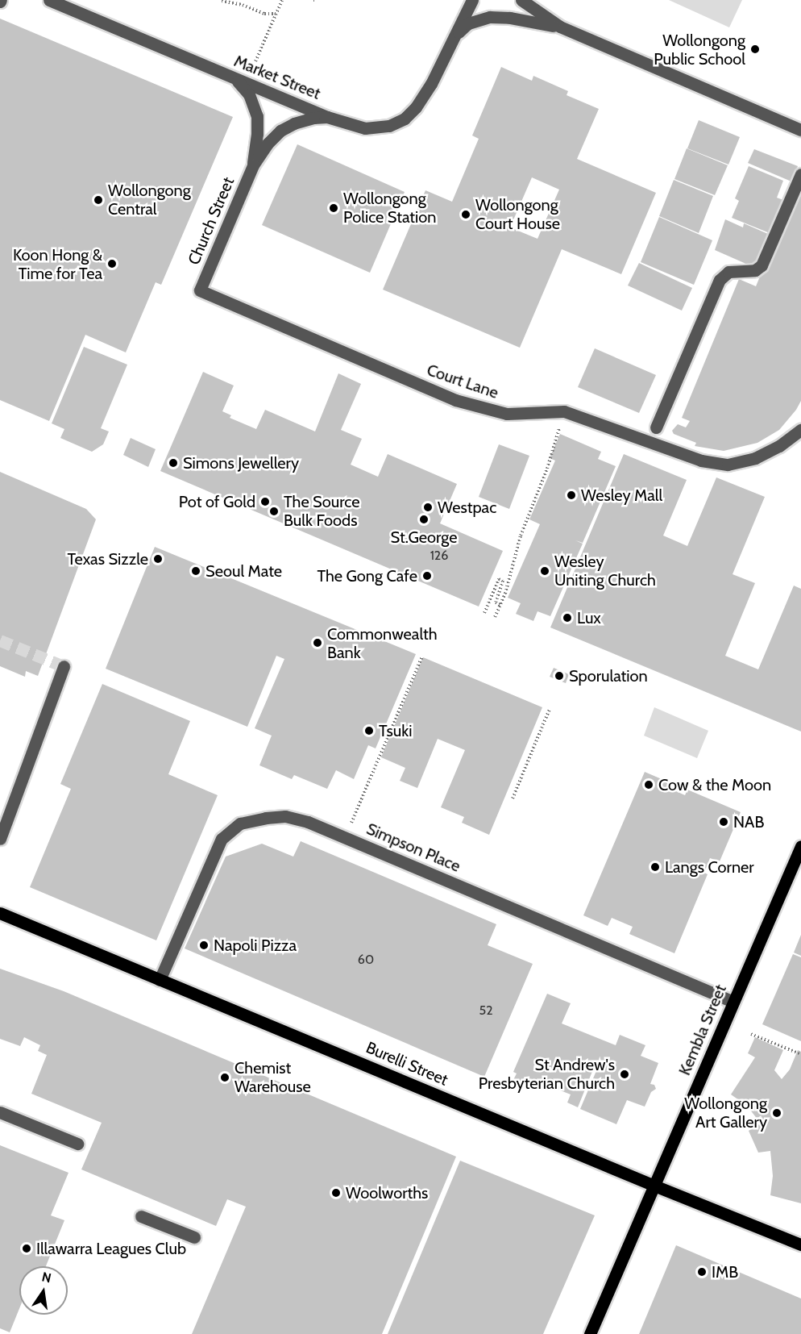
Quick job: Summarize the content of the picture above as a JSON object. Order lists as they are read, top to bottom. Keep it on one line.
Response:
{"streets":{"main road":["Kembla Street","Burelli Street"],"street":["Market Street","Church Street","Court Lane","Simpson Place"]},"crossings":[["Market Street","Church Street"],["Church Street","Court Lane"],["Simpson Place","Kembla Street"],["Simpson Place","Burelli Street"],["Kembla Street","Burelli Street"]],"places":["Wollongong Public School","Wollongong Central","Wollongong Police Station","Wollongong Court House","Koon Hong & Time for Tea","Simons Jewellery","Wesley Mall","Pot of Gold","Westpac","The Source Bulk Foods","St.George","Texas Sizzle","Seoul Mate","Wesley Uniting Church","The Gong Cafe","Lux","Commonwealth Bank","Sporulation","Tsuki","Cow & the Moon","NAB","Langs Corner","Napoli Pizza","St Andrew's Presbyterian Church","Chemist Warehouse","Wollongong Art Gallery","Woolworths","Illawarra Leagues Club","IMB"],"house_numbers":["126","60","52"],"north":"top"}
